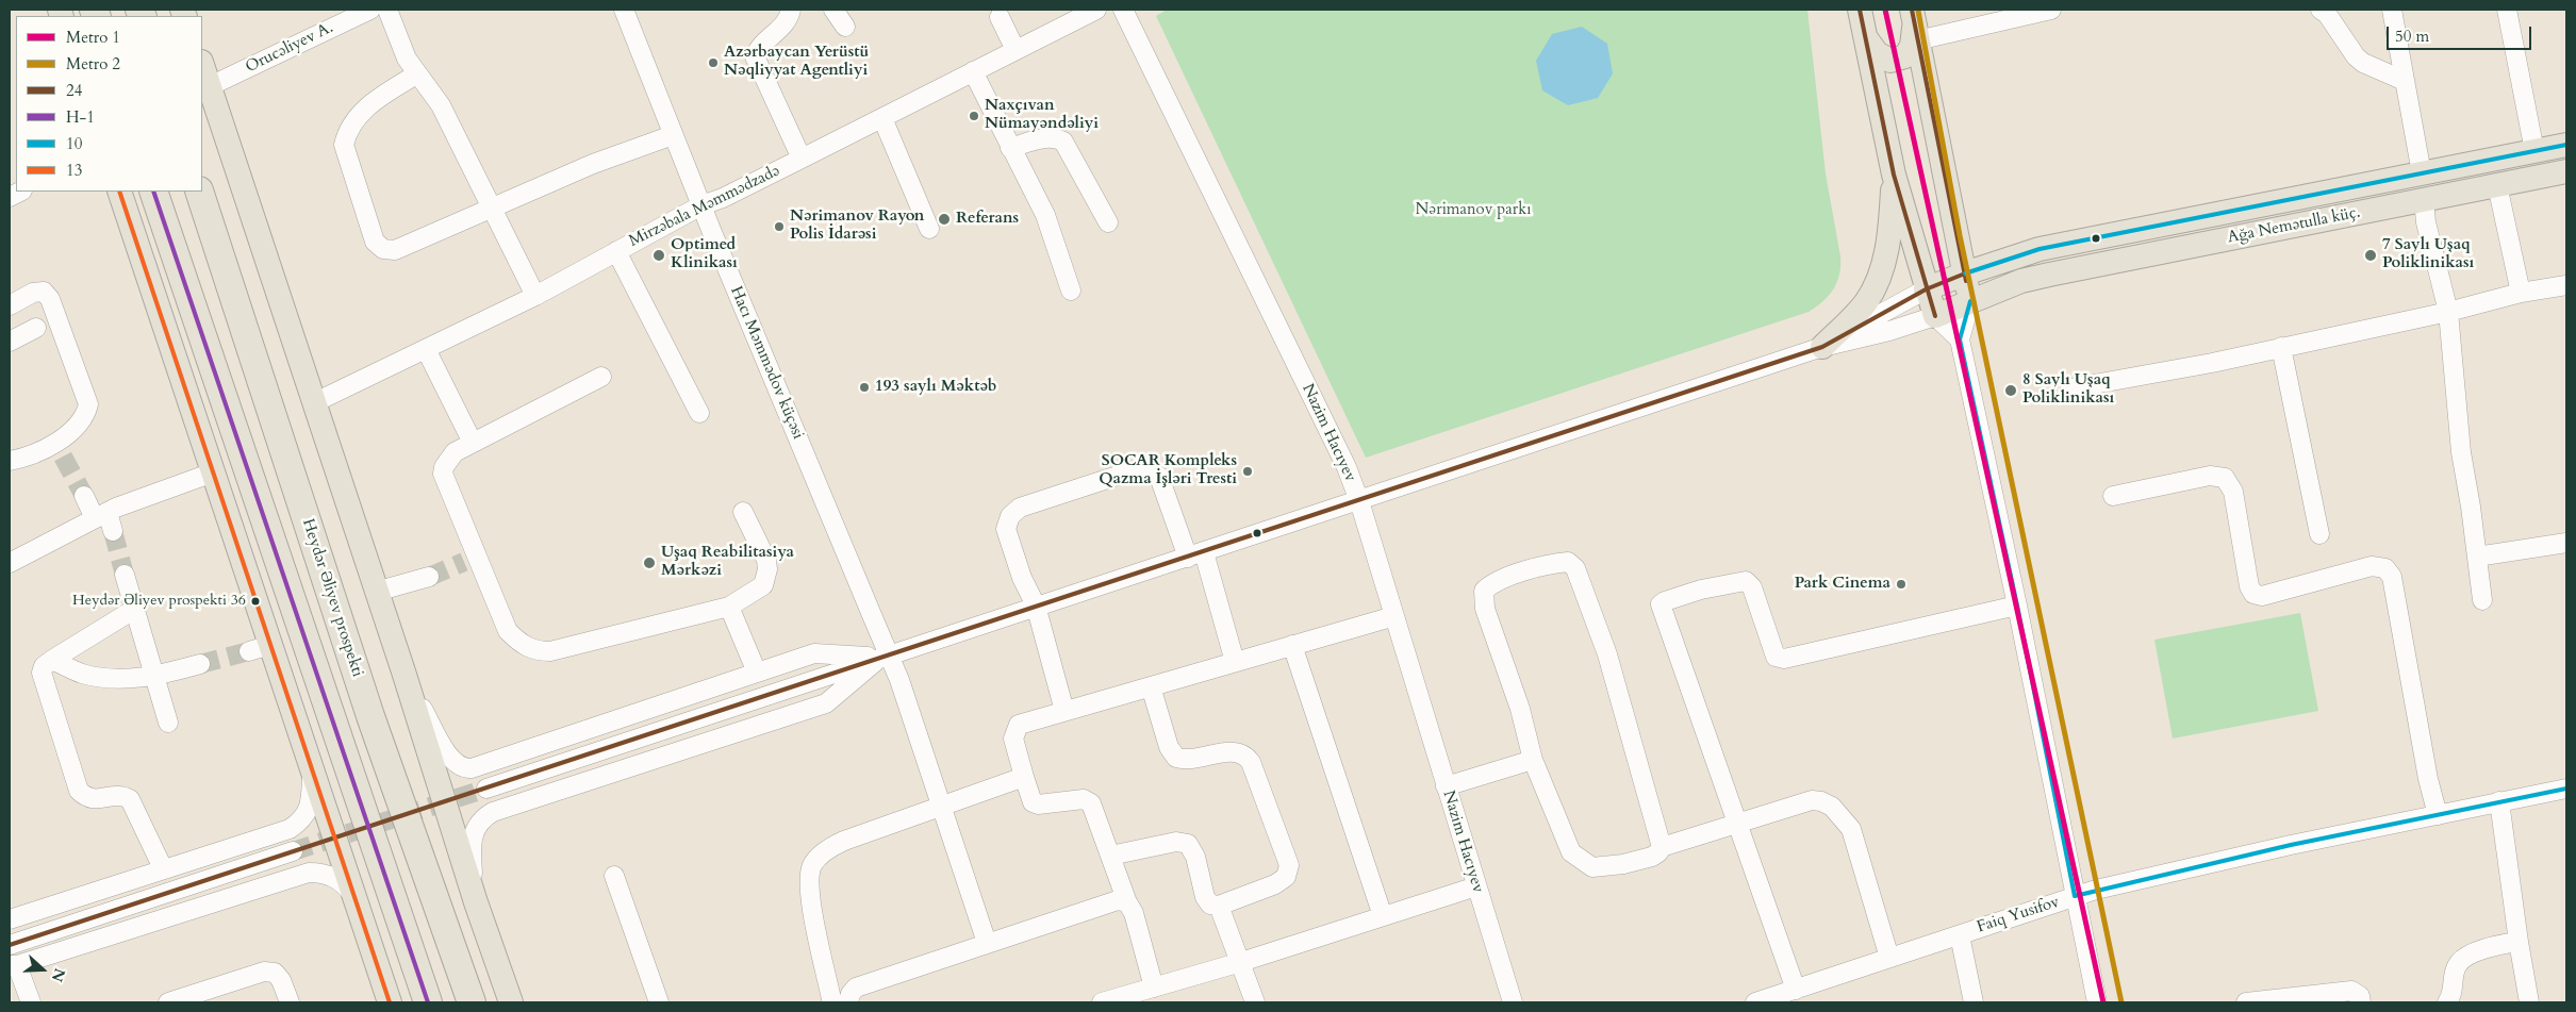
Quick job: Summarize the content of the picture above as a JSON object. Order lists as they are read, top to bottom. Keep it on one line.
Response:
{"streets":{"highway":["Heydər Əliyev prospekti"],"main road":["Ağa Nemətulla küç."],"street":["Orucəliyev A.","Mirzəbala Məmmədzadə","Hacı Məmmədov küçəsi","Nazim Hacıyev","Faiq Yusifov"]},"crossings":[["Mirzəbala Məmmədzadə","Hacı Məmmədov küçəsi"]],"parks":["Nərimanov parkı"],"places":["Azərbaycan Yerüstü Nəqliyyat Agentliyi","Naxçıvan Nümayəndəliyi","Referans","Nərimanov Rayon Polis İdarəsi","Optimed Klinikası","7 Saylı Uşaq Poliklinikası","193 saylı Məktəb","8 Saylı Uşaq Poliklinikası","SOCAR Kompleks Qazma İşləri Tresti","Uşaq Reabilitasiya Mərkəzi","Park Cinema","Heydər Əliyev prospekti 36"],"lines":["metro line 1","transit line 24","metro line 2","transit line 10","transit line H-1","transit line 13"],"legend":["Metro 1","Metro 2","24","H-1","10","13"],"scale_bar":"50 m","north":"right"}
